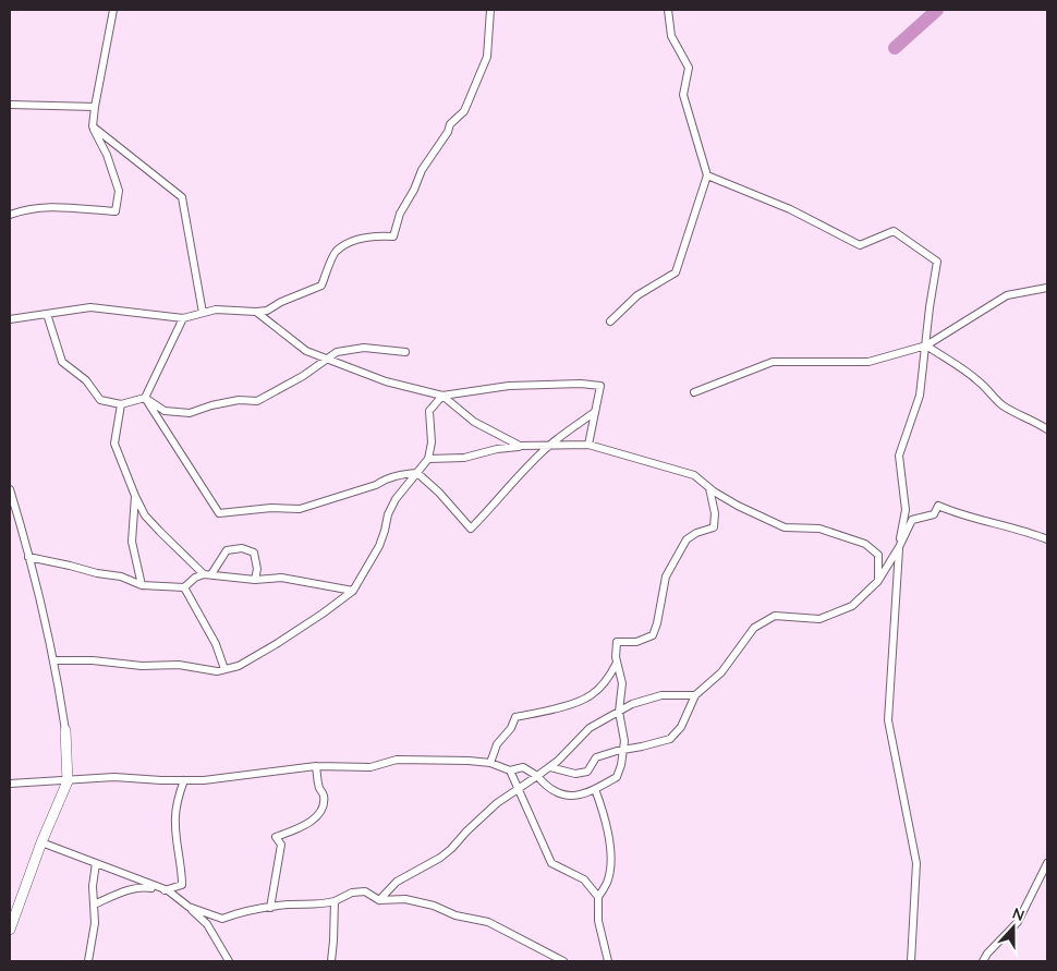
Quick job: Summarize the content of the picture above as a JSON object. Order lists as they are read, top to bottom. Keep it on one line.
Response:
{"north":"top"}
